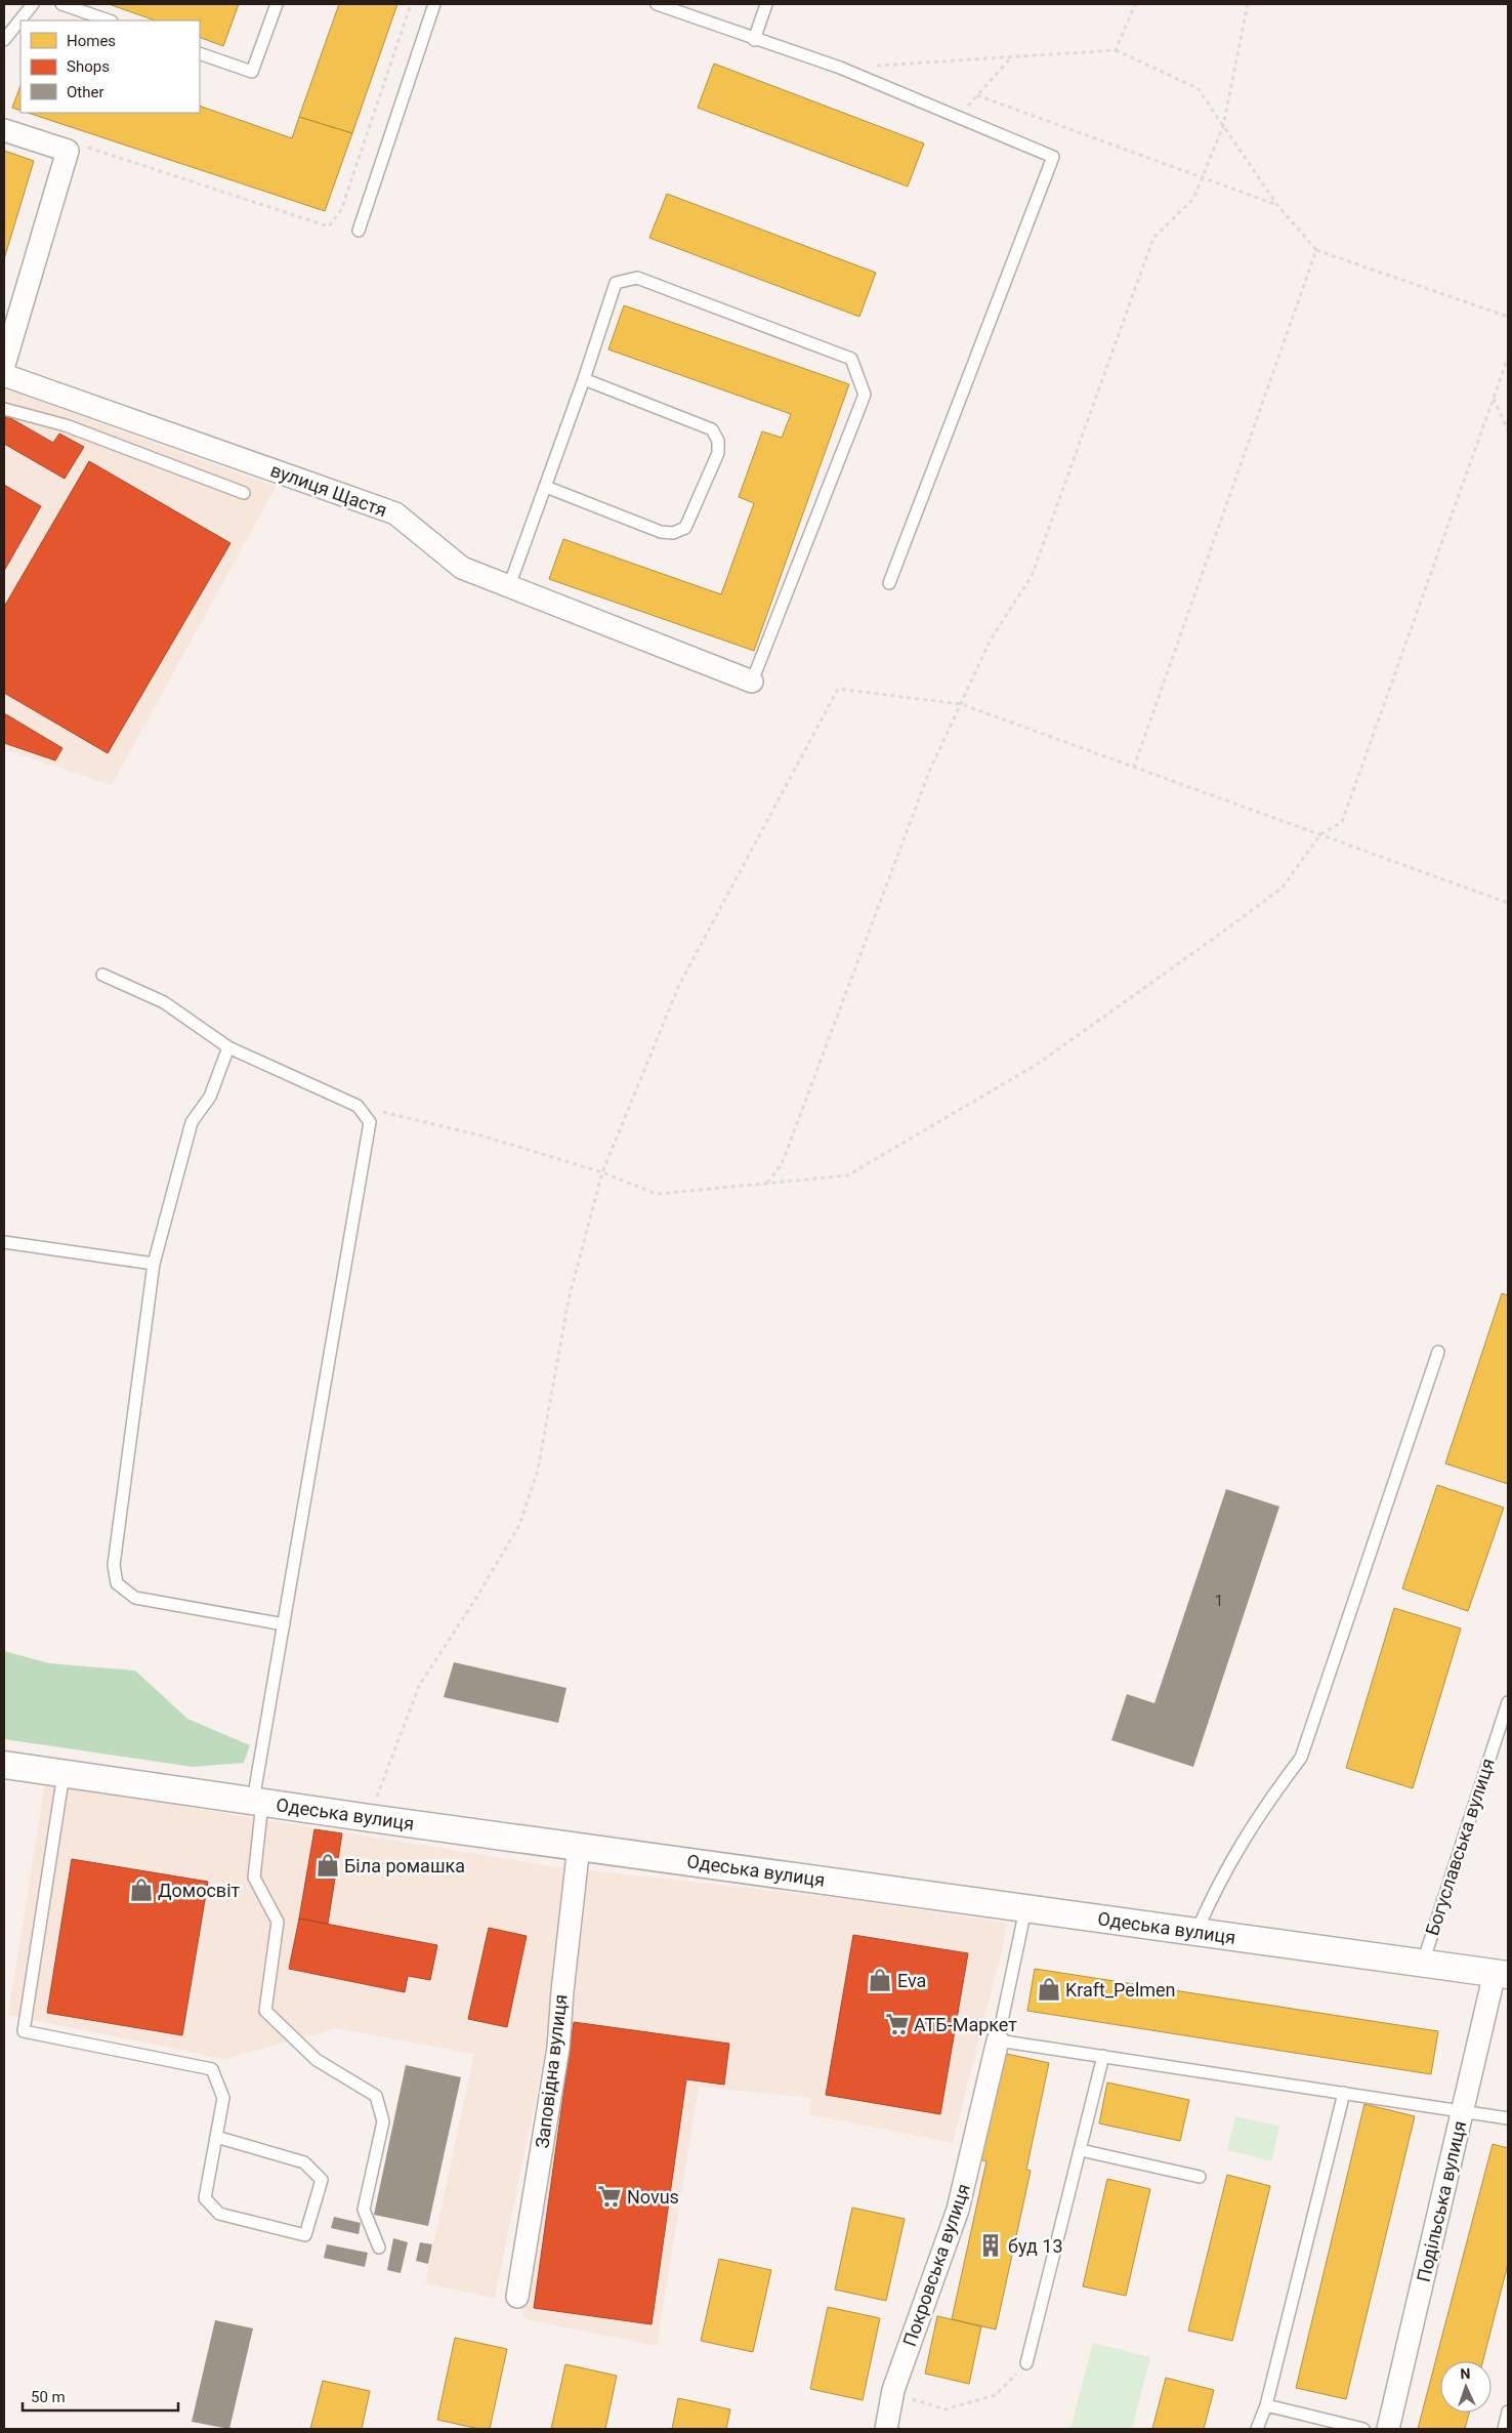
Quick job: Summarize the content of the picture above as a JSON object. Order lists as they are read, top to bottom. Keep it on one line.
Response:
{"streets":{"street":["вулиця Щастя","Одеська вулиця","Заповідна вулиця","Подільська вулиця","Покровська вулиця"],"lane":["Богуславська вулиця"]},"crossings":[["Одеська вулиця","Богуславська вулиця"],["Одеська вулиця","Заповідна вулиця"],["Одеська вулиця","Подільська вулиця"]],"places":{"shop":["Біла ромашка","Домосвіт","Eva","Kraft_Pelmen"],"supermarket":["АТБ-Маркет","Novus"],"building":["буд 13"]},"house_numbers":["1"],"legend":["Homes","Shops","Other"],"scale_bar":"50 m","north":"top"}
